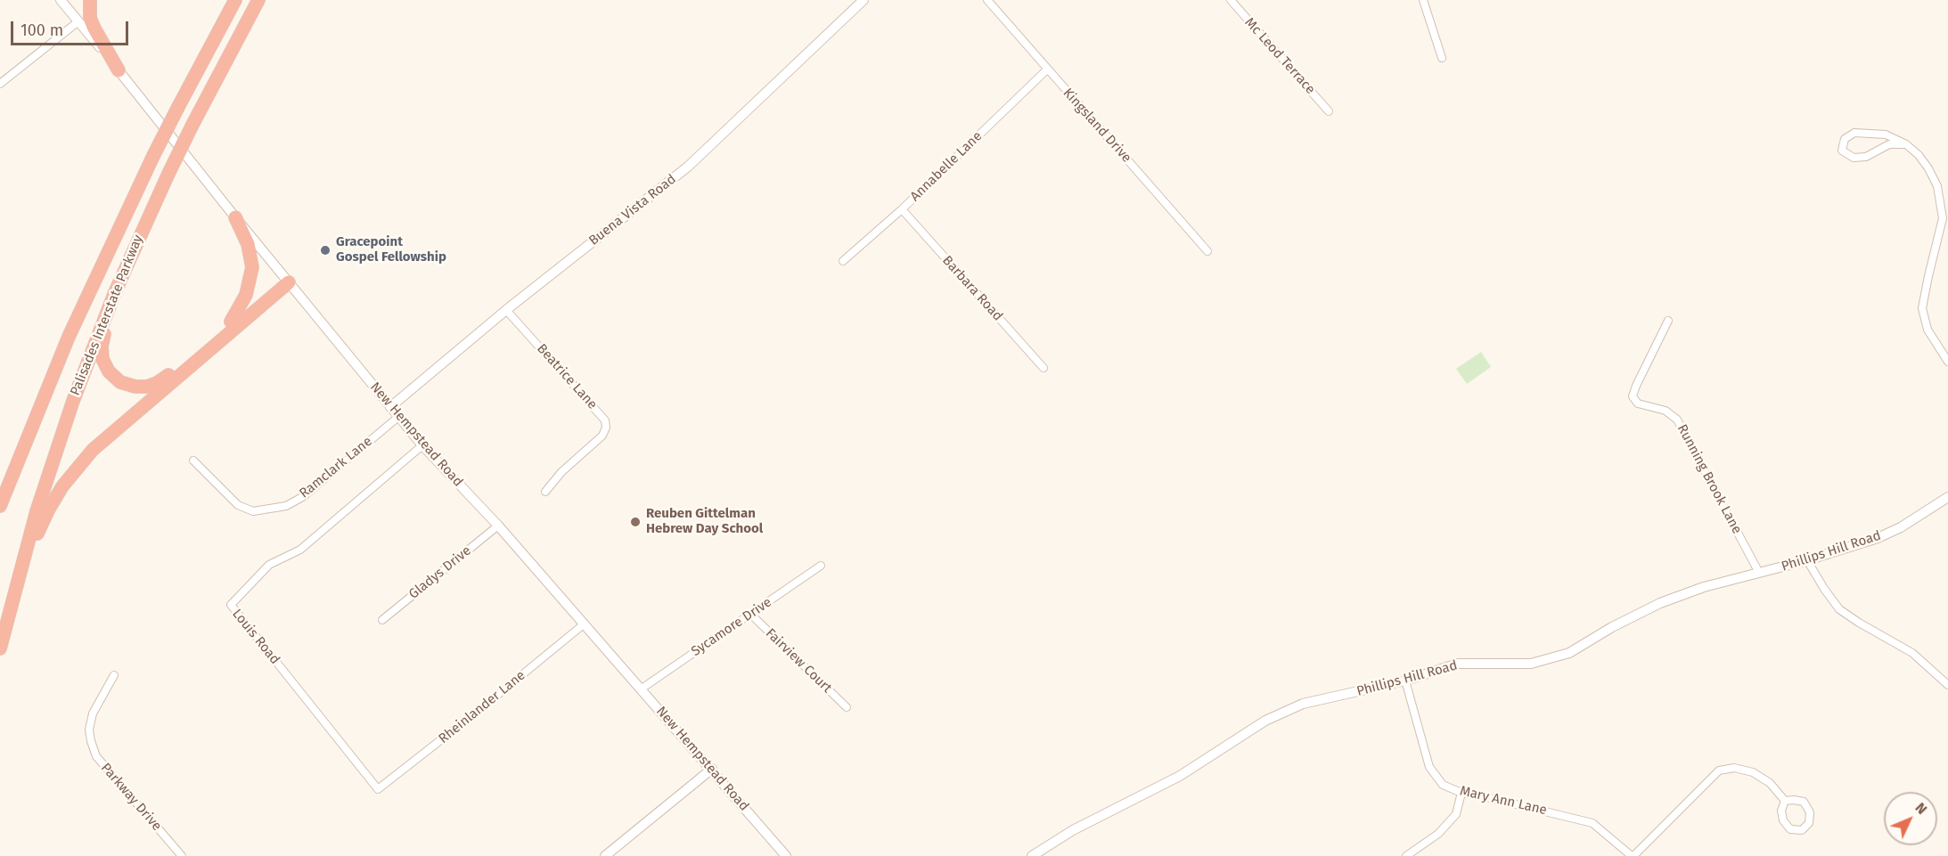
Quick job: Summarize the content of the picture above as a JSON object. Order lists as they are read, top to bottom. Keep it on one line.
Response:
{"streets":{"highway":["Palisades Interstate Parkway"],"street":["Mc Leod Terrace","Kingsland Drive","Annabelle Lane","Buena Vista Road","Barbara Road","Beatrice Lane","New Hempstead Road","Ramclark Lane","Running Brook Lane","Phillips Hill Road","Gladys Drive","Sycamore Drive","Louis Road","Fairview Court","Rheinlander Lane","Parkway Drive","Mary Ann Lane"]},"crossings":[["Kingsland Drive","Annabelle Lane"],["Annabelle Lane","Barbara Road"],["Buena Vista Road","Beatrice Lane"],["Buena Vista Road","New Hempstead Road"],["New Hempstead Road","Ramclark Lane"],["New Hempstead Road","Gladys Drive"],["New Hempstead Road","Sycamore Drive"],["New Hempstead Road","Louis Road"],["New Hempstead Road","Rheinlander Lane"],["Running Brook Lane","Phillips Hill Road"],["Phillips Hill Road","Mary Ann Lane"],["Sycamore Drive","Fairview Court"],["Louis Road","Rheinlander Lane"]],"places":["Gracepoint Gospel Fellowship","Reuben Gittelman Hebrew Day School"],"scale_bar":"100 m","north":"top right"}
